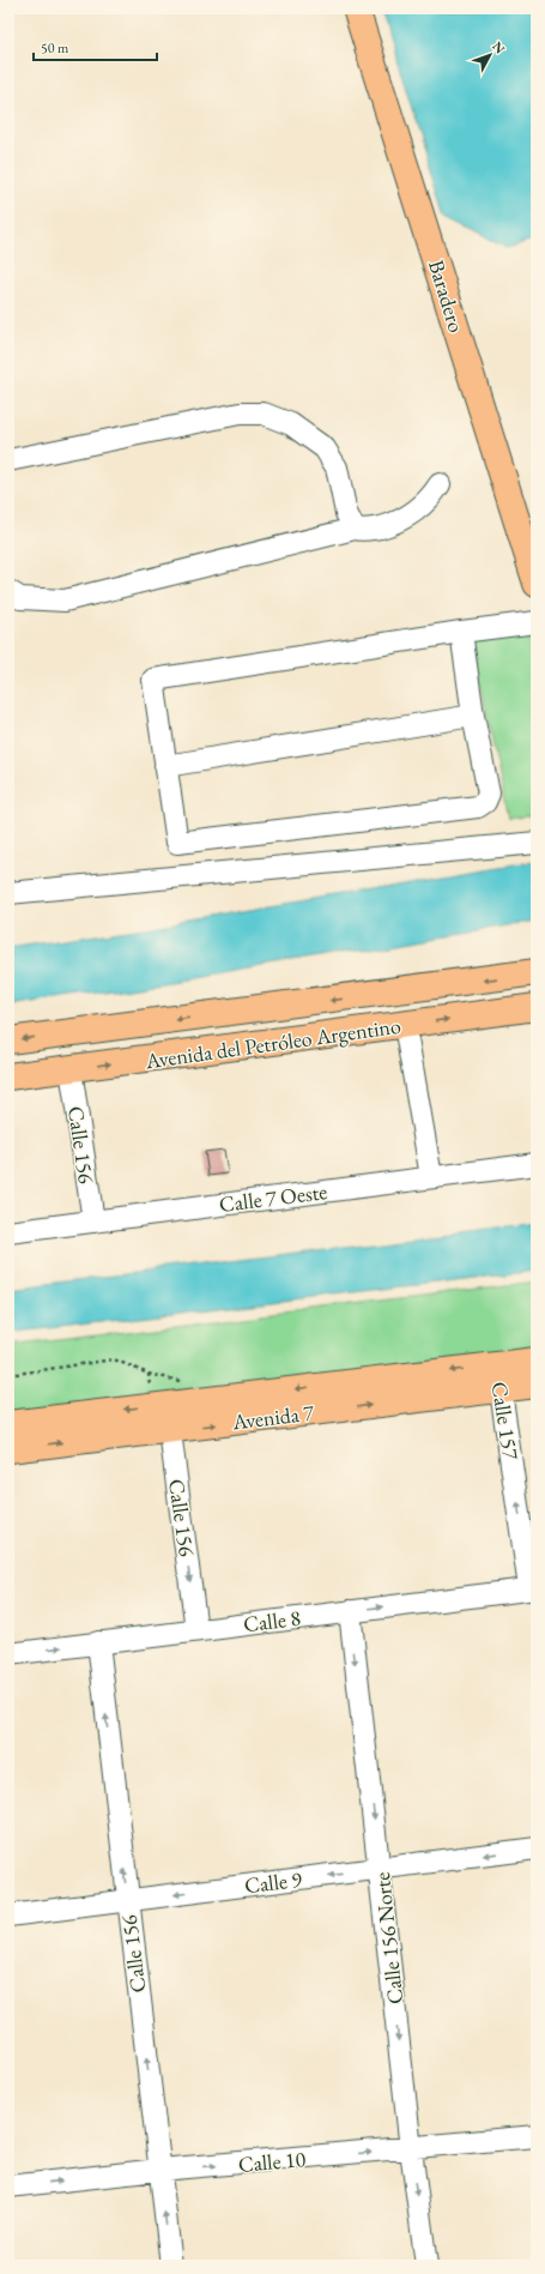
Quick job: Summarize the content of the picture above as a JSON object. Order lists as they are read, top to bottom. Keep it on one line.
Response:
{"streets":{"main road":["Baradero","Avenida del Petróleo Argentino","Avenida 7"],"street":["Calle 156","Calle 7 Oeste","Calle 157","Calle 8","Calle 9","Calle 156 Norte","Calle 10"]},"crossings":[["Avenida del Petróleo Argentino","Calle 156"],["Calle 156","Calle 7 Oeste"],["Calle 156","Avenida 7"],["Calle 156","Calle 8"],["Calle 156","Calle 9"],["Calle 156","Calle 10"],["Avenida 7","Calle 157"],["Calle 157","Calle 8"],["Calle 8","Calle 156 Norte"],["Calle 9","Calle 156 Norte"],["Calle 156 Norte","Calle 10"]],"one_way":["Calle 157","Calle 8","Calle 9","Calle 156 Norte","Calle 10"],"scale_bar":"50 m","north":"top right"}
